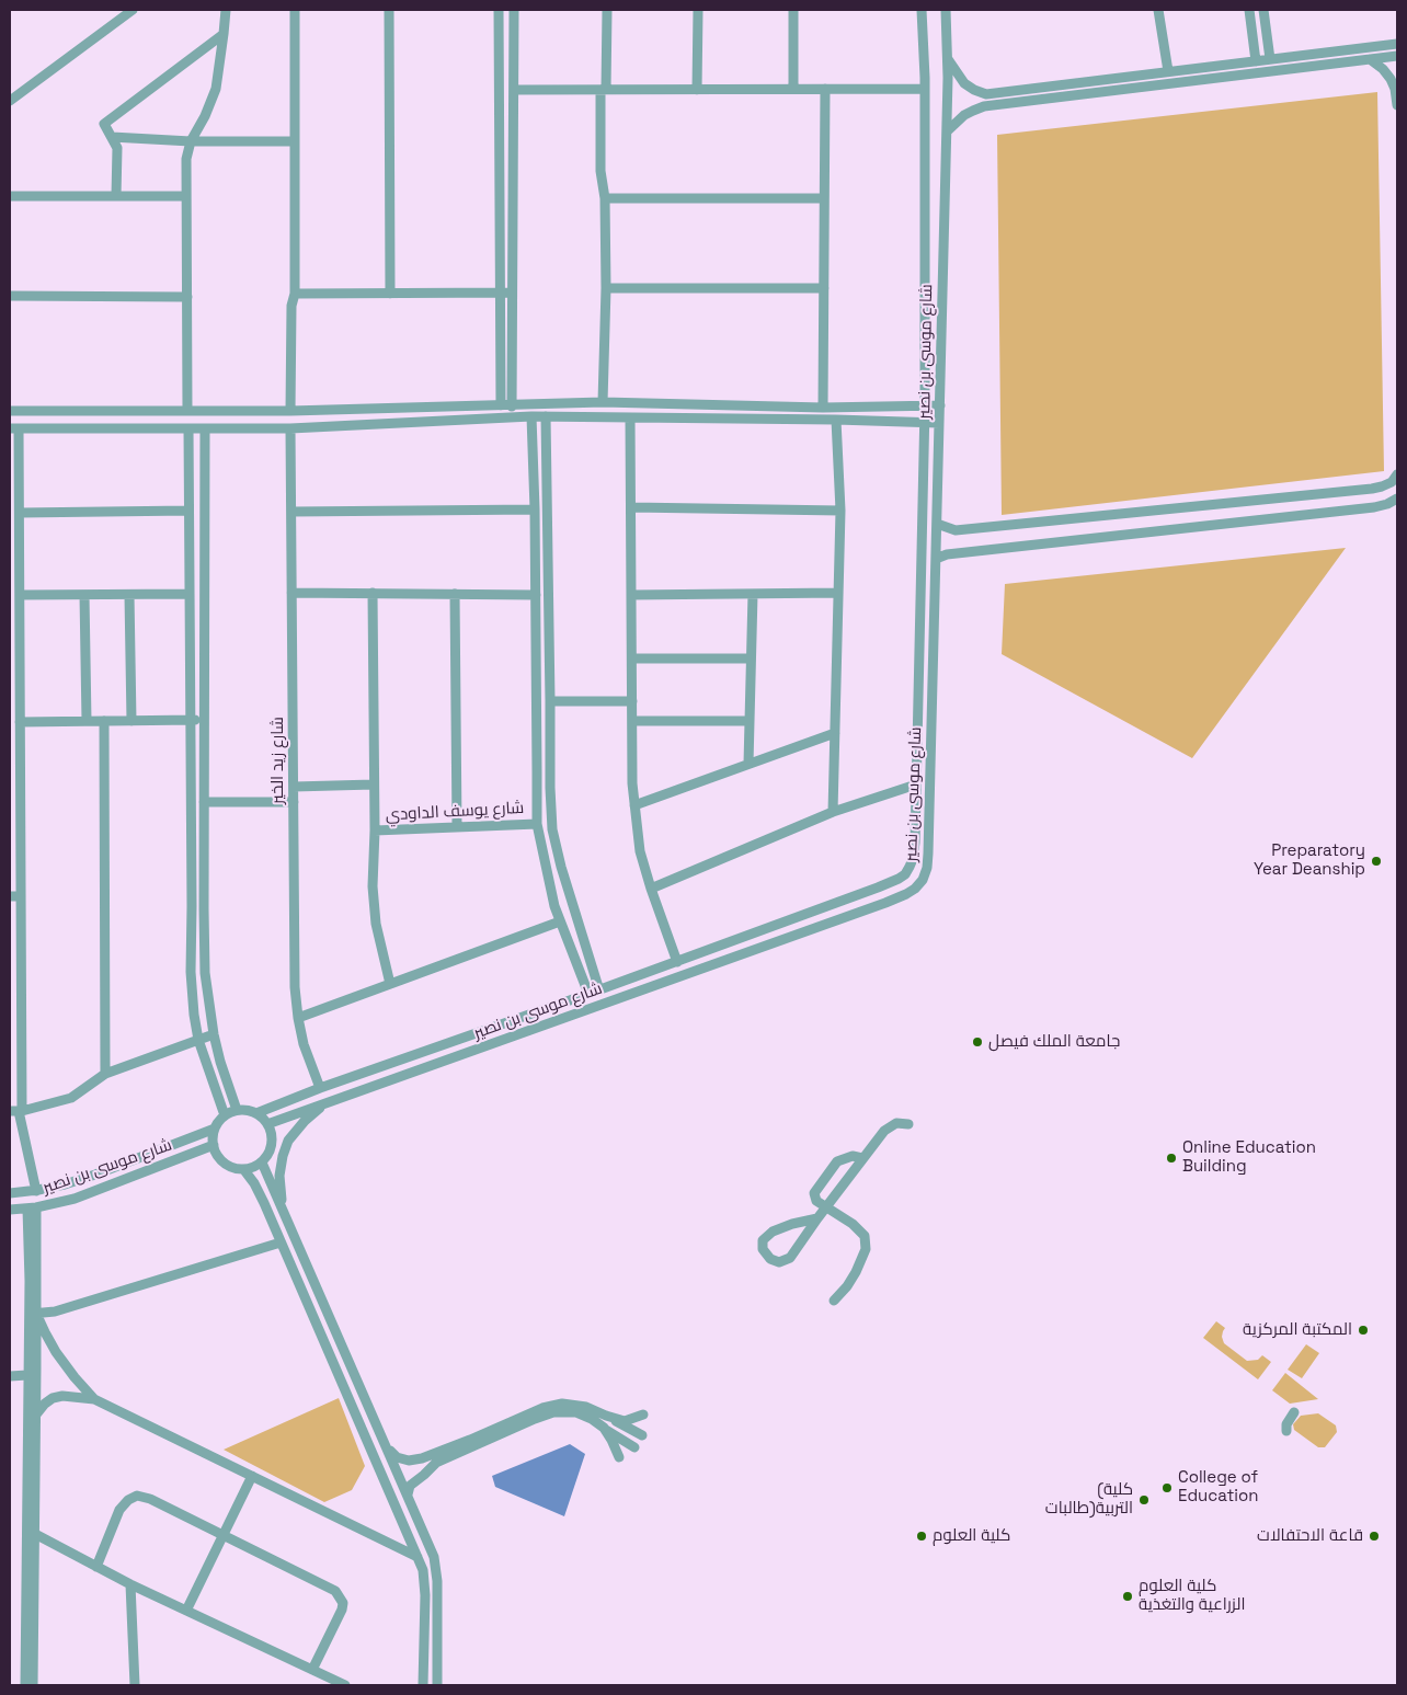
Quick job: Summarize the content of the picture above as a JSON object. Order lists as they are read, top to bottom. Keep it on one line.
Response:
{"streets":{"street":["شارع موسى بن نصير","شارع زيد الخير","شارع يوسف الداودي"]},"crossings":[["شارع موسى بن نصير","شارع زيد الخير"]],"places":["Preparatory Year Deanship","جامعة الملك فيصل","Online Education Building","المكتبة المركزية","College of Education","(كلية التربية(طالبات","كلية العلوم","قاعة الاحتفالات","كلية العلوم الزراعية والتغذية"]}
